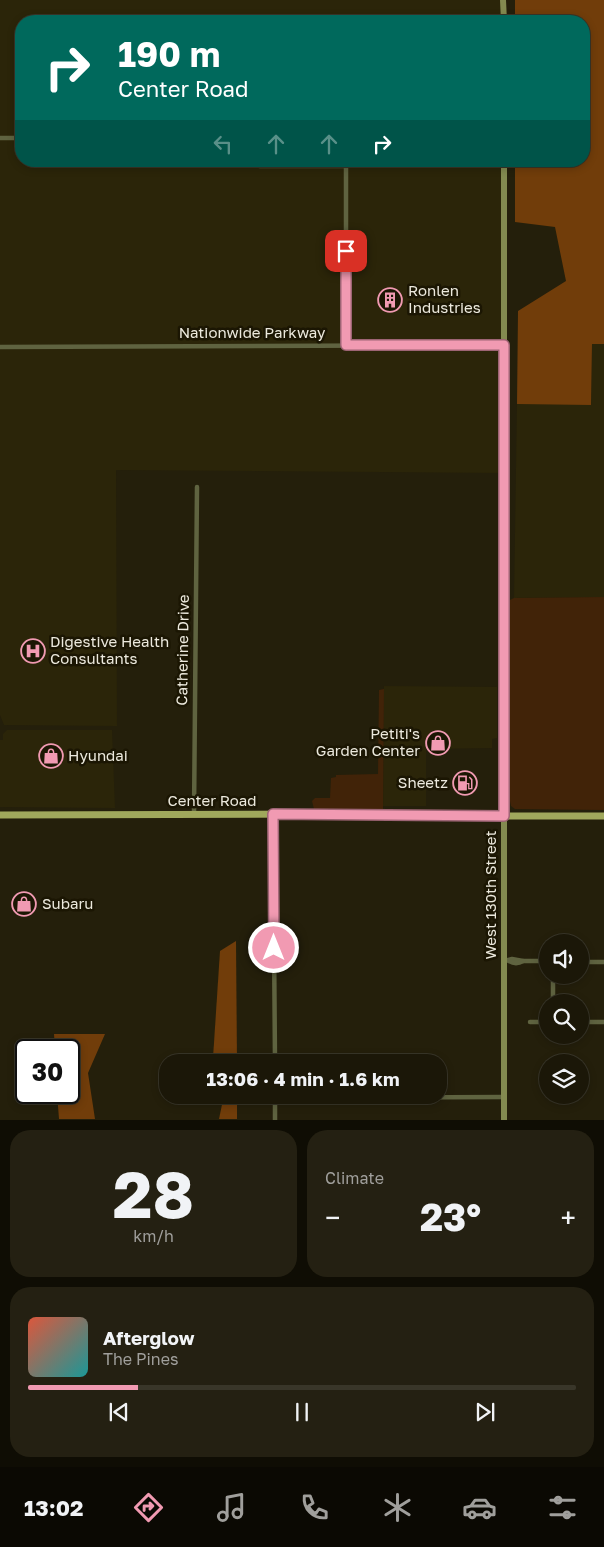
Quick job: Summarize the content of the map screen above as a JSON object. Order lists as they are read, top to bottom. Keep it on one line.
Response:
{"streets":{"main road":["Center Road","West 130th Street"],"street":["Nationwide Parkway","Catherine Drive"]},"crossings":[["Nationwide Parkway","West 130th Street"],["Catherine Drive","Center Road"],["Center Road","West 130th Street"]],"places":{"building":["Ronlen Industries"],"hospital":["Digestive Health Consultants"],"shop":["Petiti's Garden Center","Hyundai","Subaru"],"fuel station":["Sheetz"]},"page":{"turn":["190 m","Center Road"],"limit":"30","trip":"13:06 · 4 min · 1.6 km","tile":[["28","km/h"],"Climate"],"heat":["−","23°","+"],"song":["Afterglow","The Pines"],"tabs":"13:02"}}
